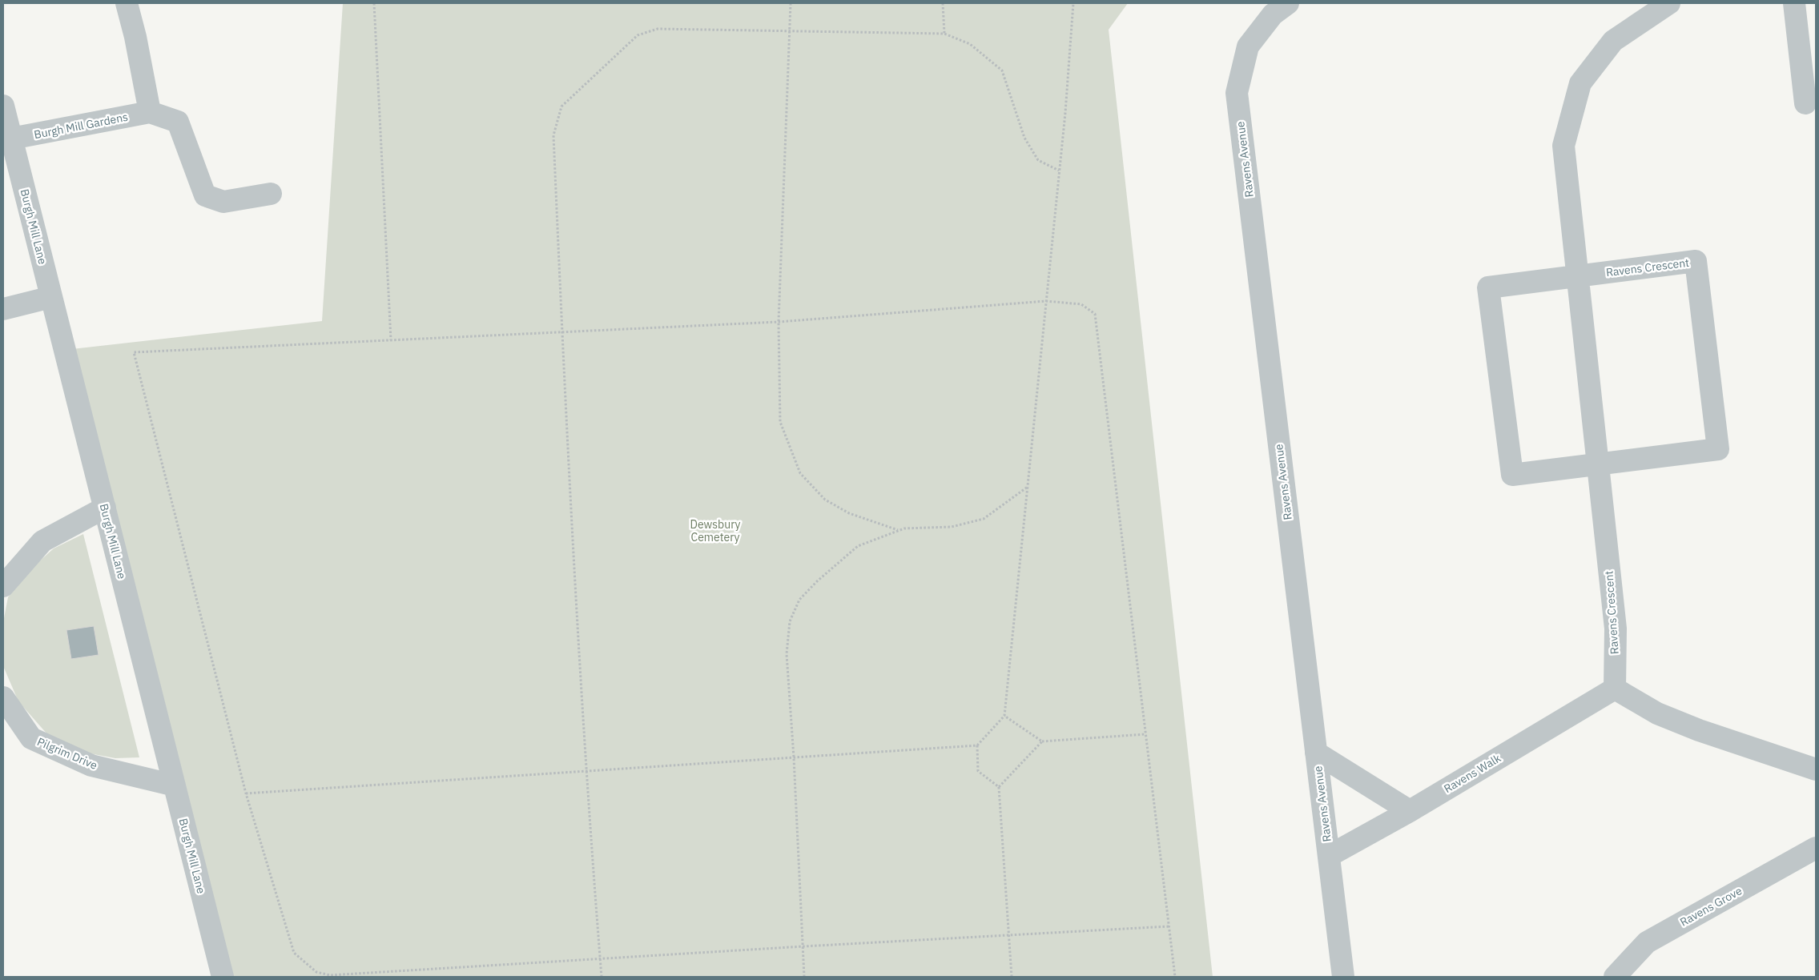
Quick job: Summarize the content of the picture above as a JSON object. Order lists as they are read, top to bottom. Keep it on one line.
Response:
{"streets":{"street":["Burgh Mill Gardens","Ravens Avenue","Burgh Mill Lane","Ravens Crescent","Pilgrim Drive","Ravens Walk","Ravens Grove"]},"crossings":[["Burgh Mill Gardens","Burgh Mill Lane"],["Ravens Avenue","Ravens Walk"],["Burgh Mill Lane","Pilgrim Drive"],["Ravens Crescent","Ravens Walk"]],"parks":["Dewsbury Cemetery"]}
